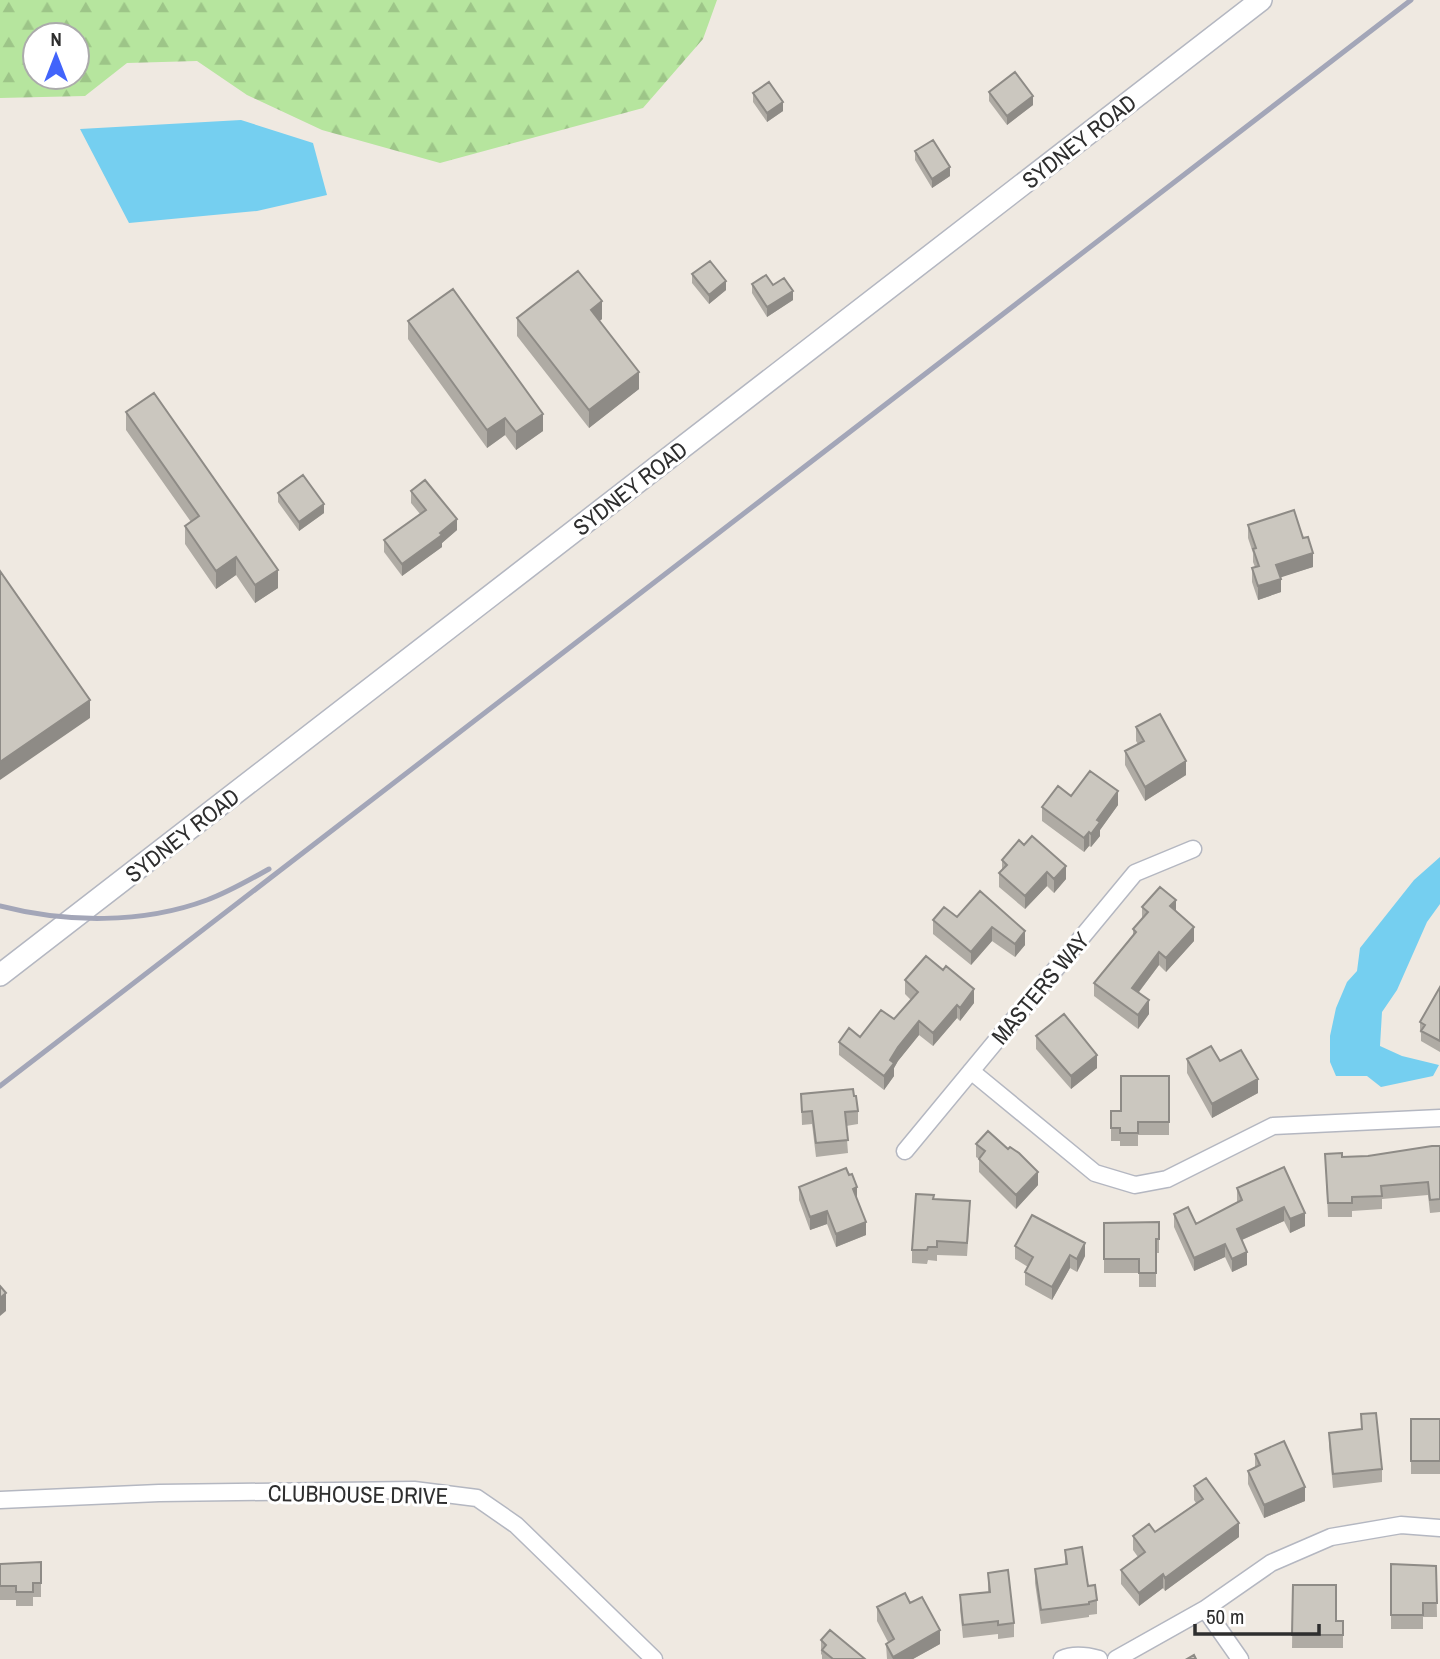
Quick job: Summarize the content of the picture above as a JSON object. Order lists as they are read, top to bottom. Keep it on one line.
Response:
{"streets":{"street":["SYDNEY ROAD","MASTERS WAY","CLUBHOUSE DRIVE"]},"scale_bar":"50 m","north":"top"}
